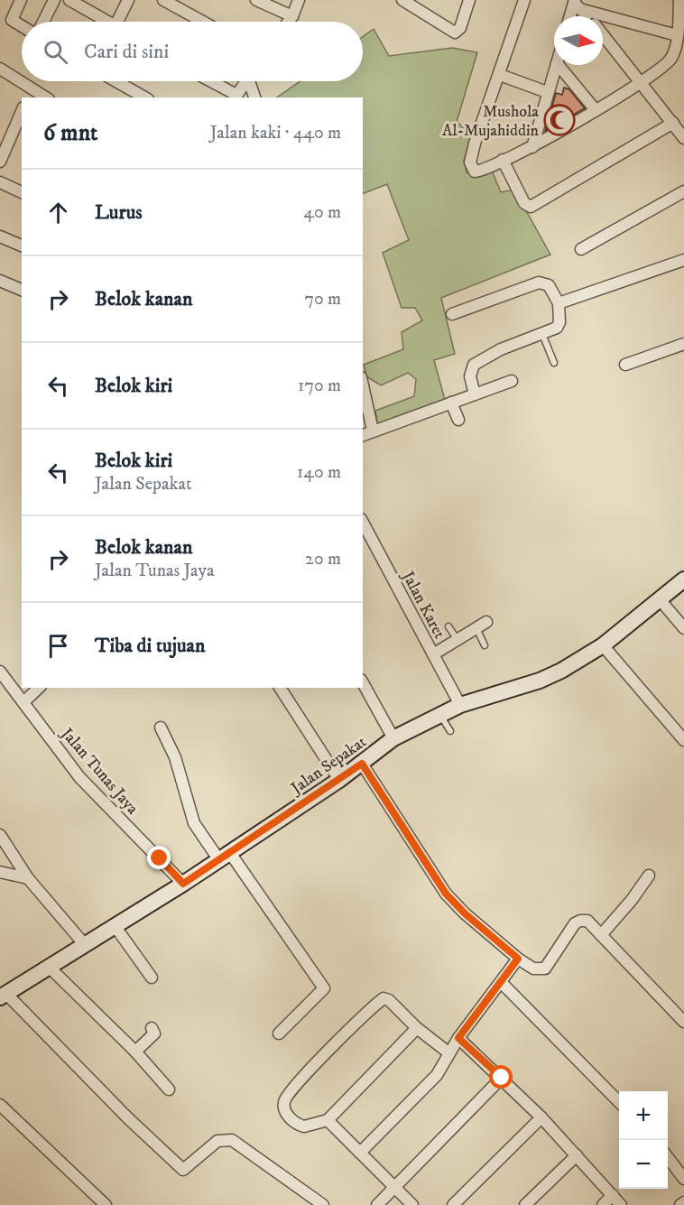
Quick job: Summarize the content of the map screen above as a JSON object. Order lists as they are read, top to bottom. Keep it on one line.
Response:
{"streets":{"main road":["Jalan Sepakat"],"street":["Jalan Karet","Jalan Tunas Jaya"]},"crossings":[["Jalan Karet","Jalan Sepakat"],["Jalan Sepakat","Jalan Tunas Jaya"]],"places":{"mosque":["Mushola Al-Mujahiddin"]},"north":"right","page":{"search":"Cari di sini","heading":["6 mnt","Jalan kaki · 440 m"],"list":[["Lurus","40 m"],["Belok kanan","70 m"],["Belok kiri","170 m"],["Belok kiri","Jalan Sepakat","140 m"],["Belok kanan","Jalan Tunas Jaya","20 m"],"Tiba di tujuan"],"map_buttons":["+","−"]}}
